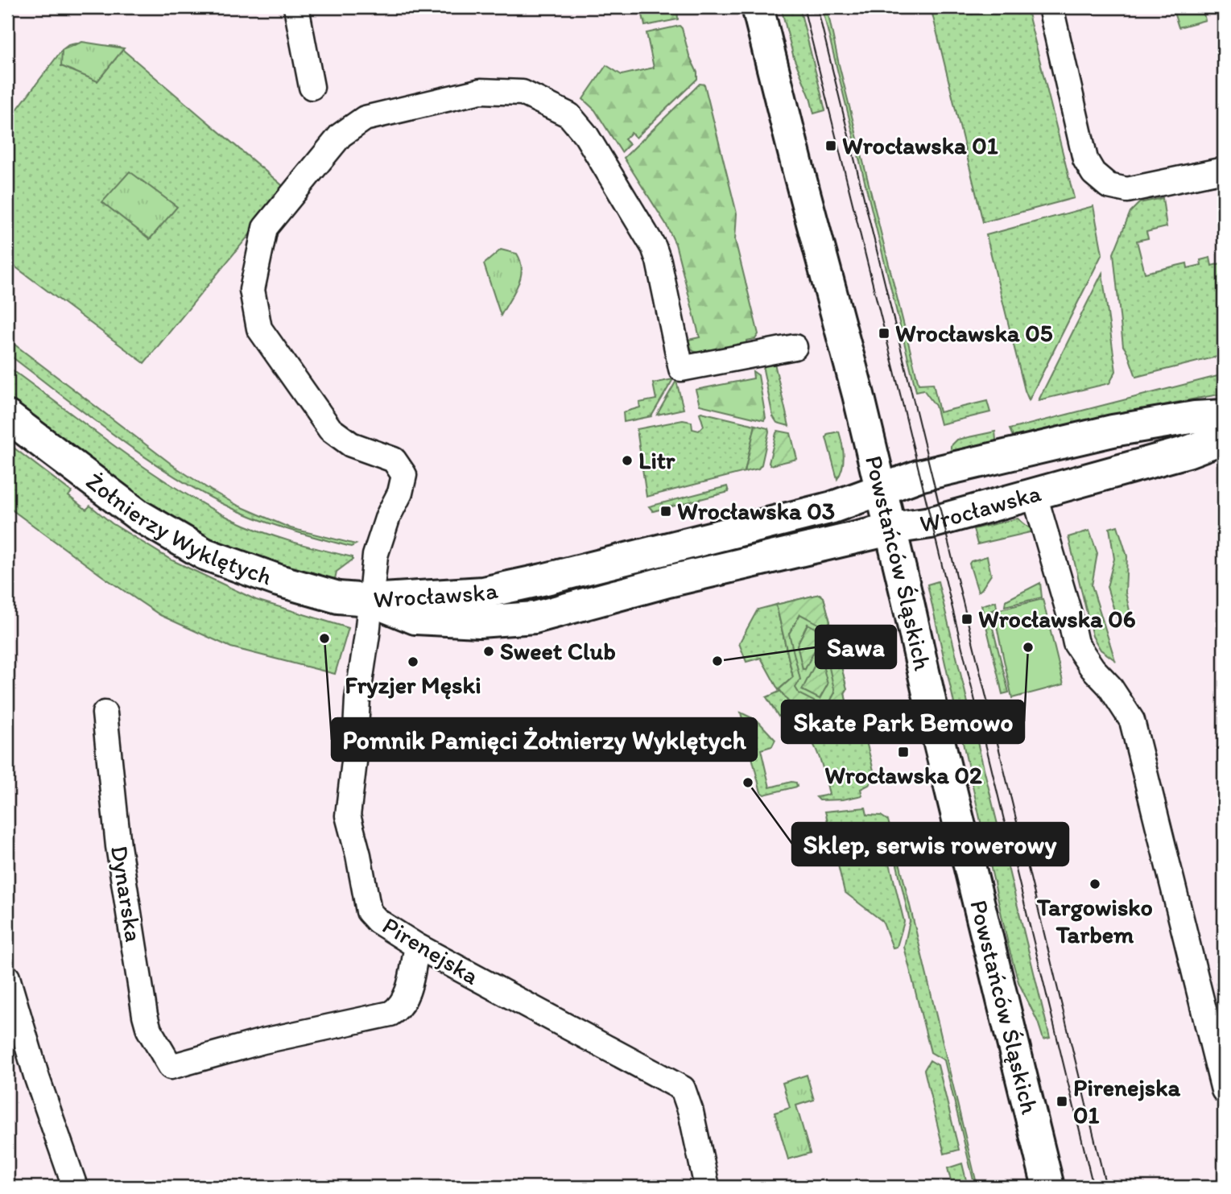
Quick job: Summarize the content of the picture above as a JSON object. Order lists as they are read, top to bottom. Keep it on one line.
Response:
{"streets":{"street":["Wrocławska","Żołnierzy Wyklętych","Powstańców Śląskich","Dynarska","Pirenejska"]},"crossings":[["Wrocławska","Żołnierzy Wyklętych"],["Wrocławska","Powstańców Śląskich"],["Wrocławska","Pirenejska"],["Żołnierzy Wyklętych","Pirenejska"],["Dynarska","Pirenejska"]],"places":{"transit":["Wrocławska 01","Wrocławska 05","Wrocławska 03","Wrocławska 06","Wrocławska 02","Pirenejska 01"],"other":["Litr","Pomnik Pamięci Żołnierzy Wyklętych","Skate Park Bemowo","Sweet Club","Sawa","Fryzjer Męski","Sklep, serwis rowerowy","Targowisko Tarbem"]}}
